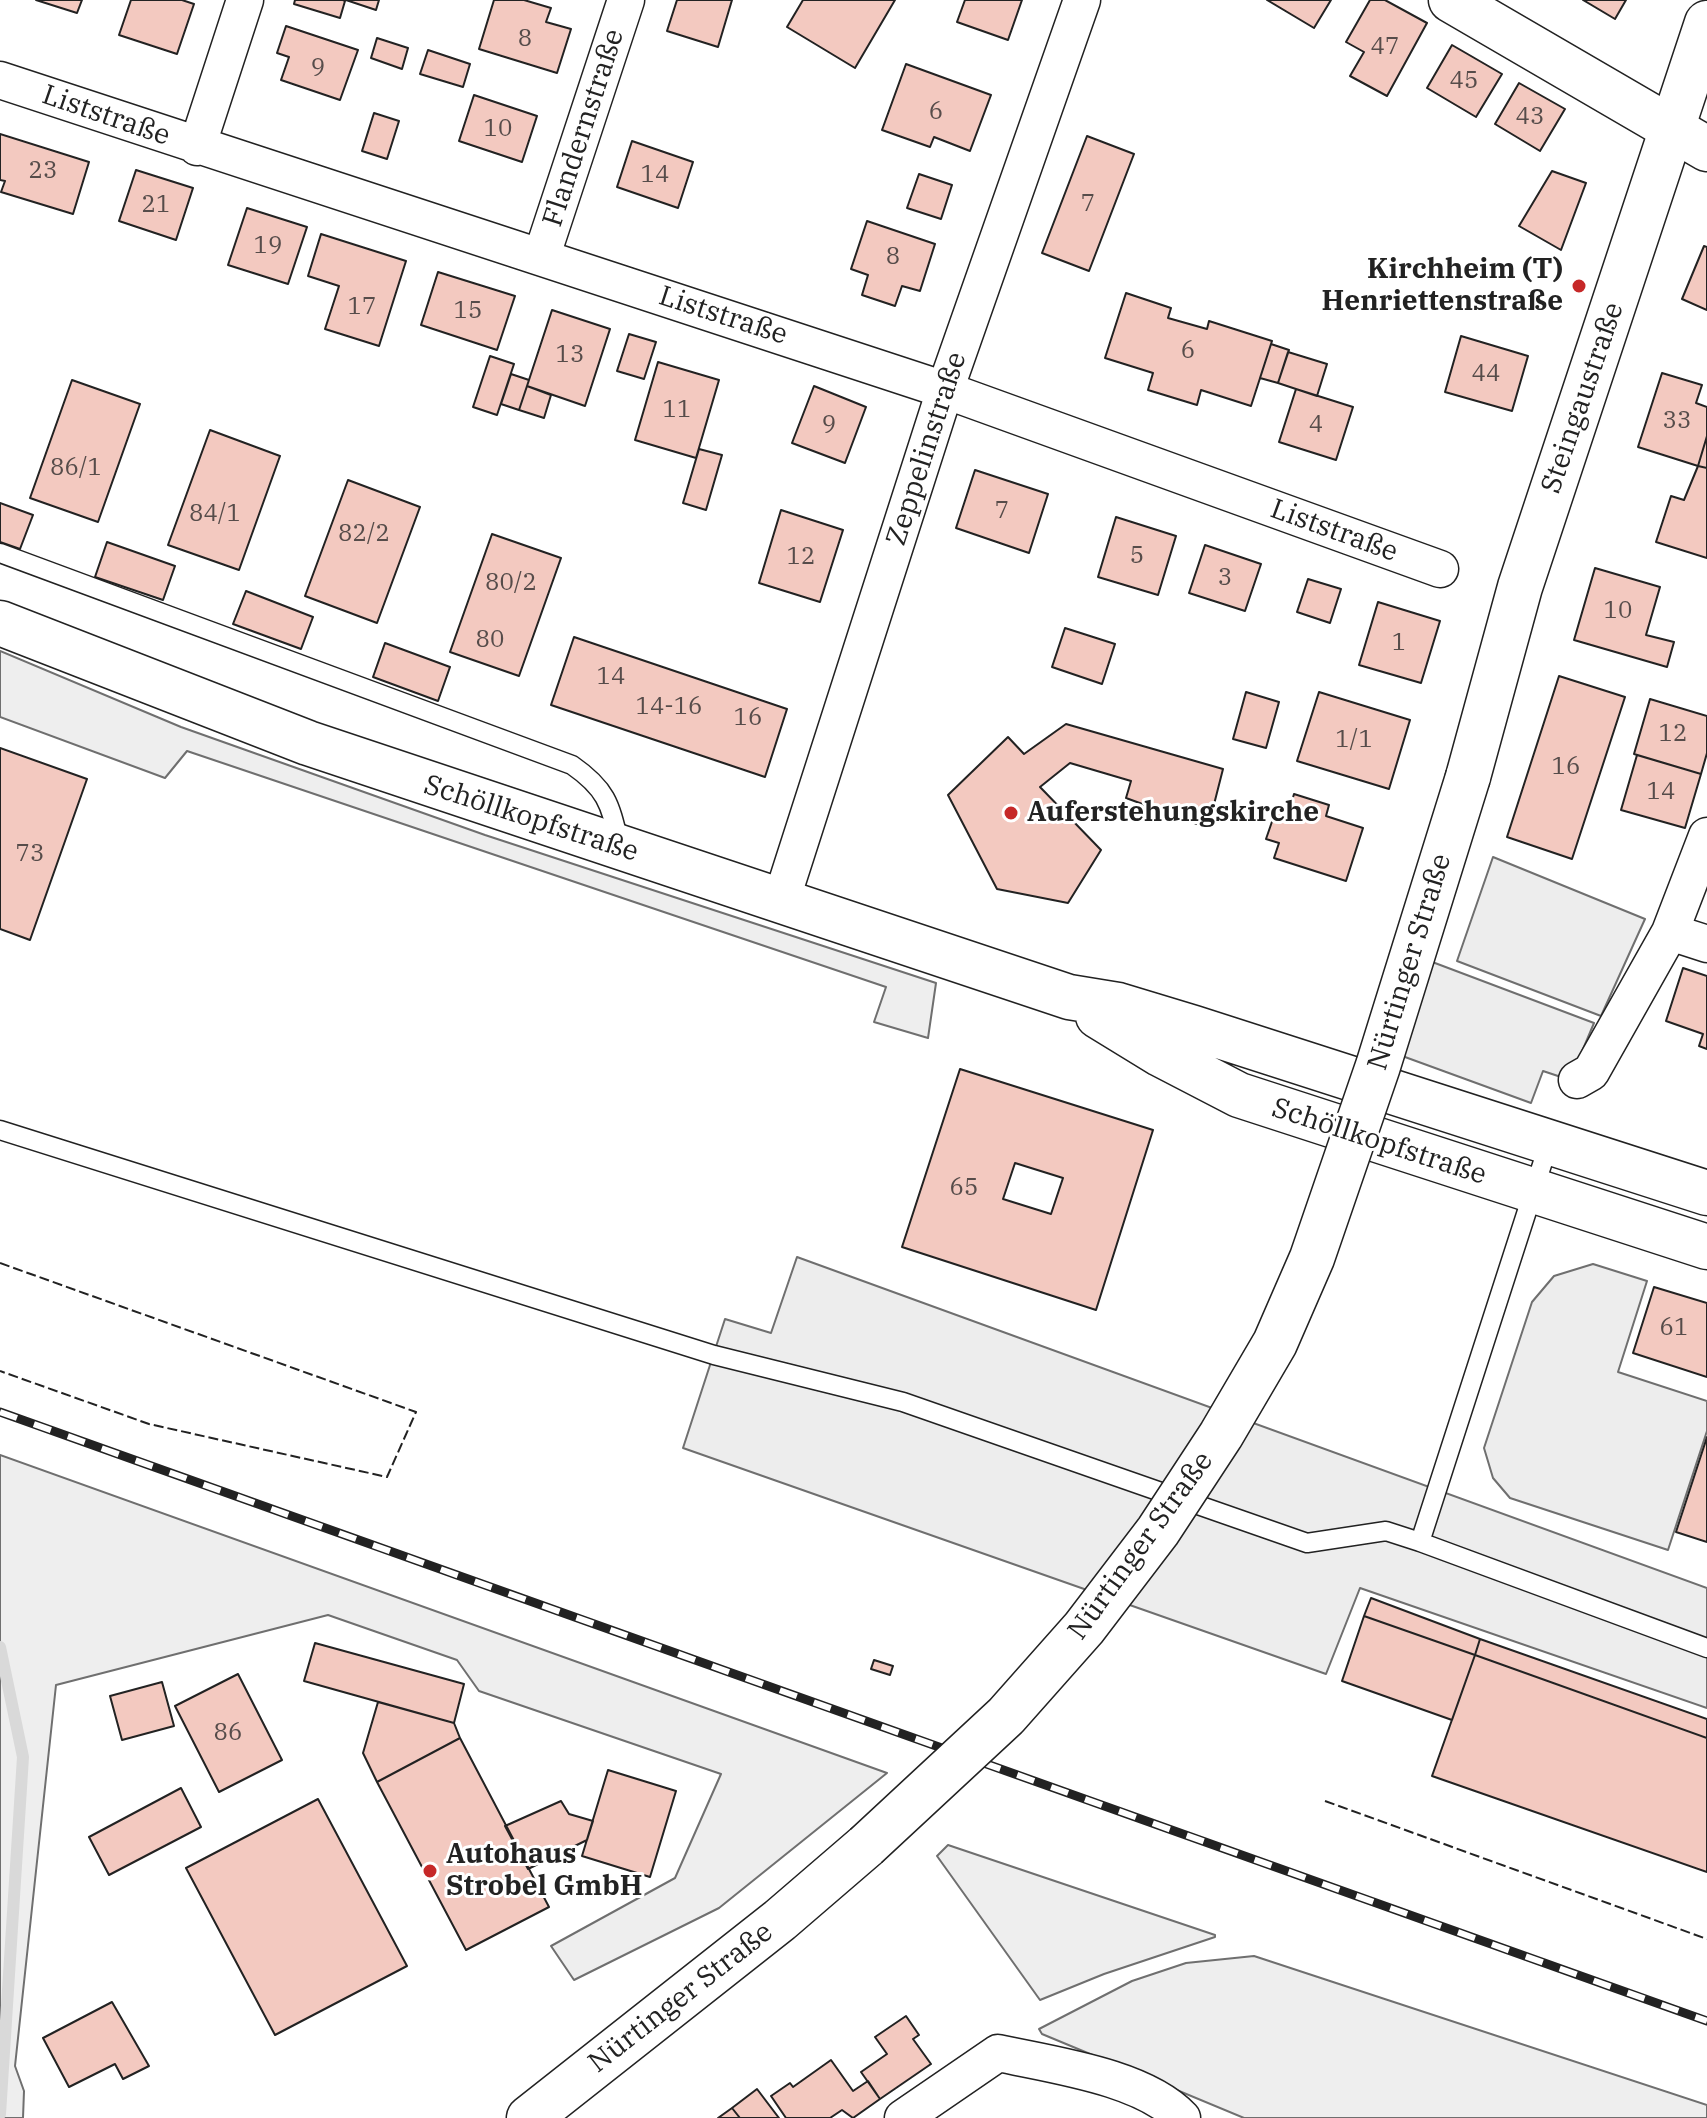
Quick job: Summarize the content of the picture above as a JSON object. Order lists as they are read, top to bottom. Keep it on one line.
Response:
{"streets":{"main road":["Steingaustraße","Schöllkopfstraße","Nürtinger Straße"],"street":["Liststraße","Flandernstraße","Zeppelinstraße"]},"crossings":[["Liststraße","Flandernstraße"],["Liststraße","Zeppelinstraße"],["Steingaustraße","Nürtinger Straße"],["Zeppelinstraße","Schöllkopfstraße"]],"places":["Kirchheim (T) Henriettenstraße","Auferstehungskirche","Autohaus Strobel GmbH"],"house_numbers":["8","47","9","45","6","43","10","23","14","7","21","19","8","17","15","6","13","44","11","33","9","4","86/1","7","84/1","82/2","5","12","3","80/2","10","80","1","14","14-16","16","12","1/1","16","14","73","65","61","86"]}
